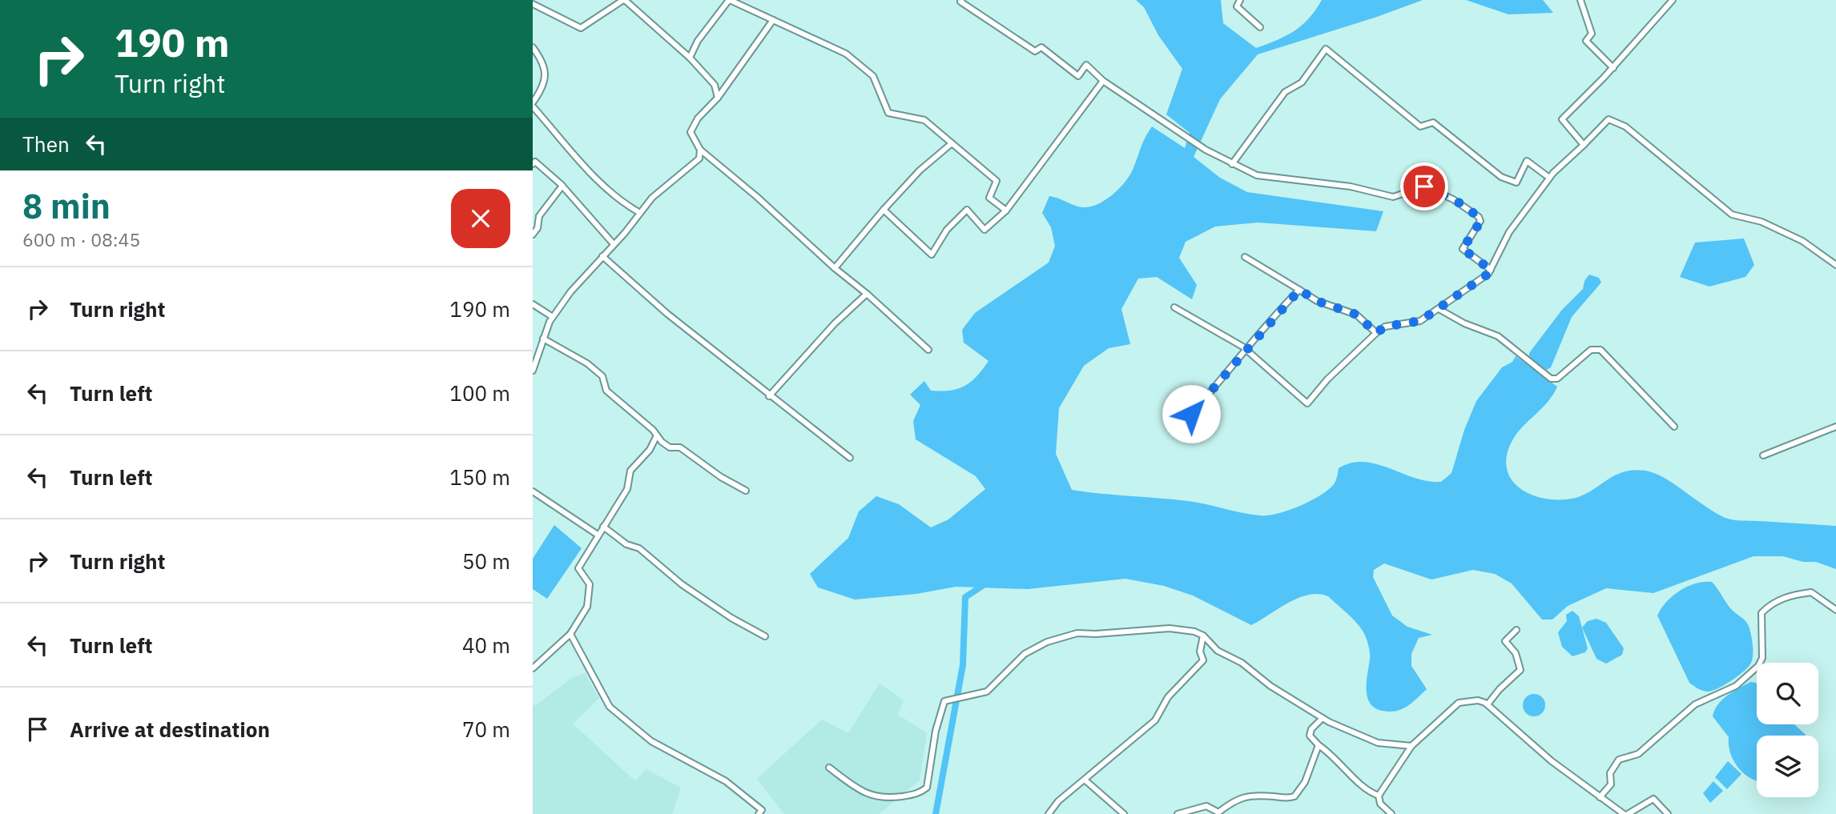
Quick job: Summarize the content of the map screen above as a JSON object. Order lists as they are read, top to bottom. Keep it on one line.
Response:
{"page":{"turn":["190 m","Turn right"],"then":"Then","heading":["8 min","600 m · 08:45"],"list":[{"name":"Turn right","value":"190 m"},{"name":"Turn left","value":"100 m"},{"name":"Turn left","value":"150 m"},{"name":"Turn right","value":"50 m"},{"name":"Turn left","value":"40 m"},{"name":"Arrive at destination","value":"70 m"}]}}
